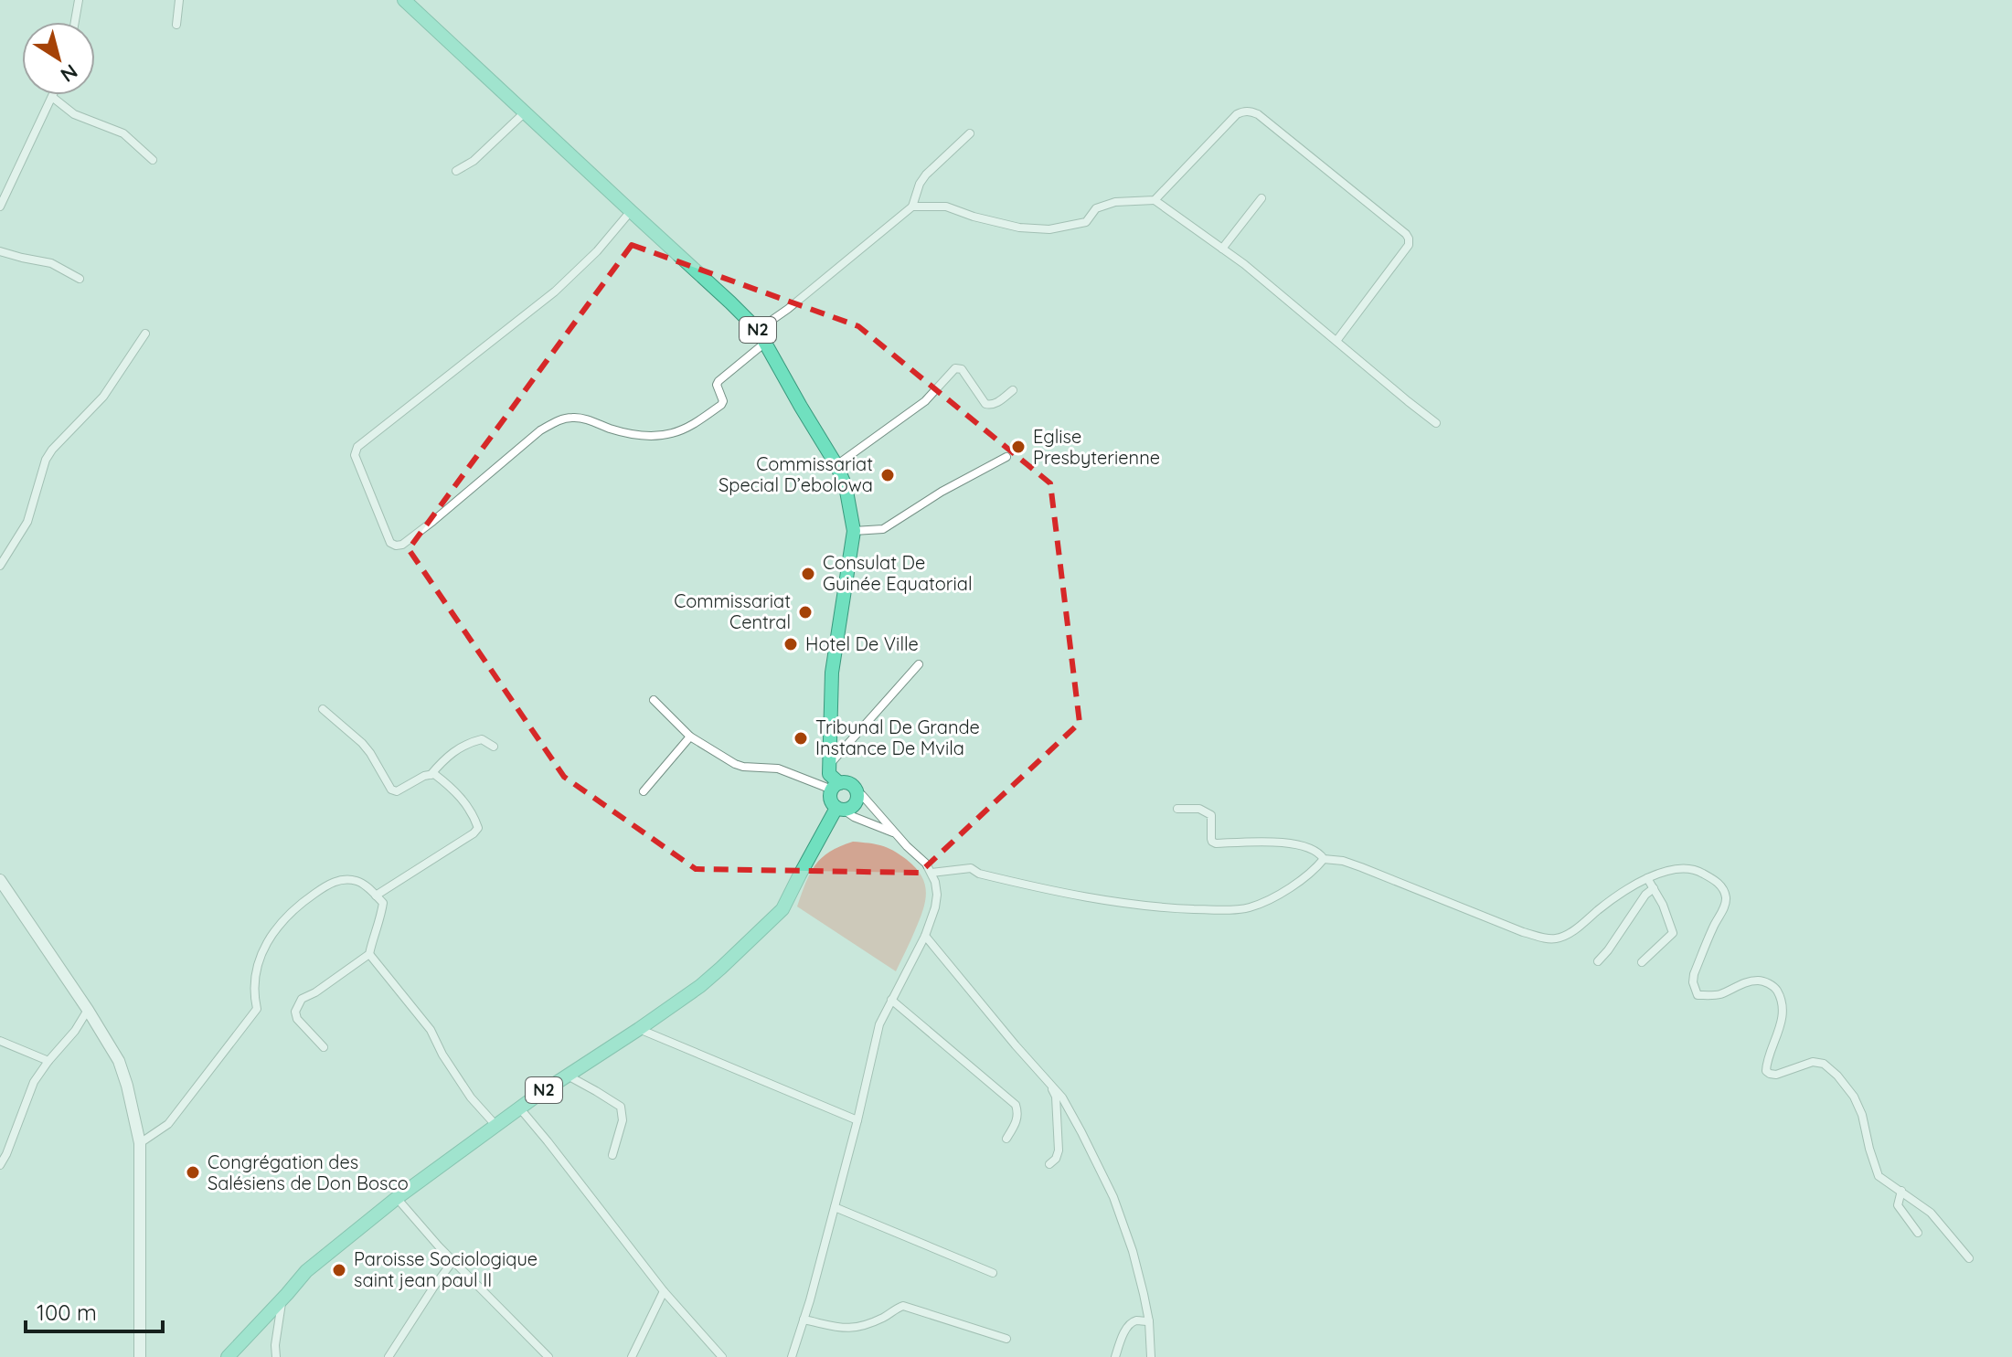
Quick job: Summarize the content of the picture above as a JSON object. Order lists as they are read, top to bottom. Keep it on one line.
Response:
{"streets":{"highway":["N2"]},"places":["Eglise Presbyterienne","Commissariat Special D’ebolowa","Consulat De Guinée Equatorial","Commissariat Central","Hotel De Ville","Tribunal De Grande Instance De Mvila","Congrégation des Salésiens de Don Bosco","Paroisse Sociologique saint jean paul II"],"scale_bar":"100 m","north":"bottom right"}
